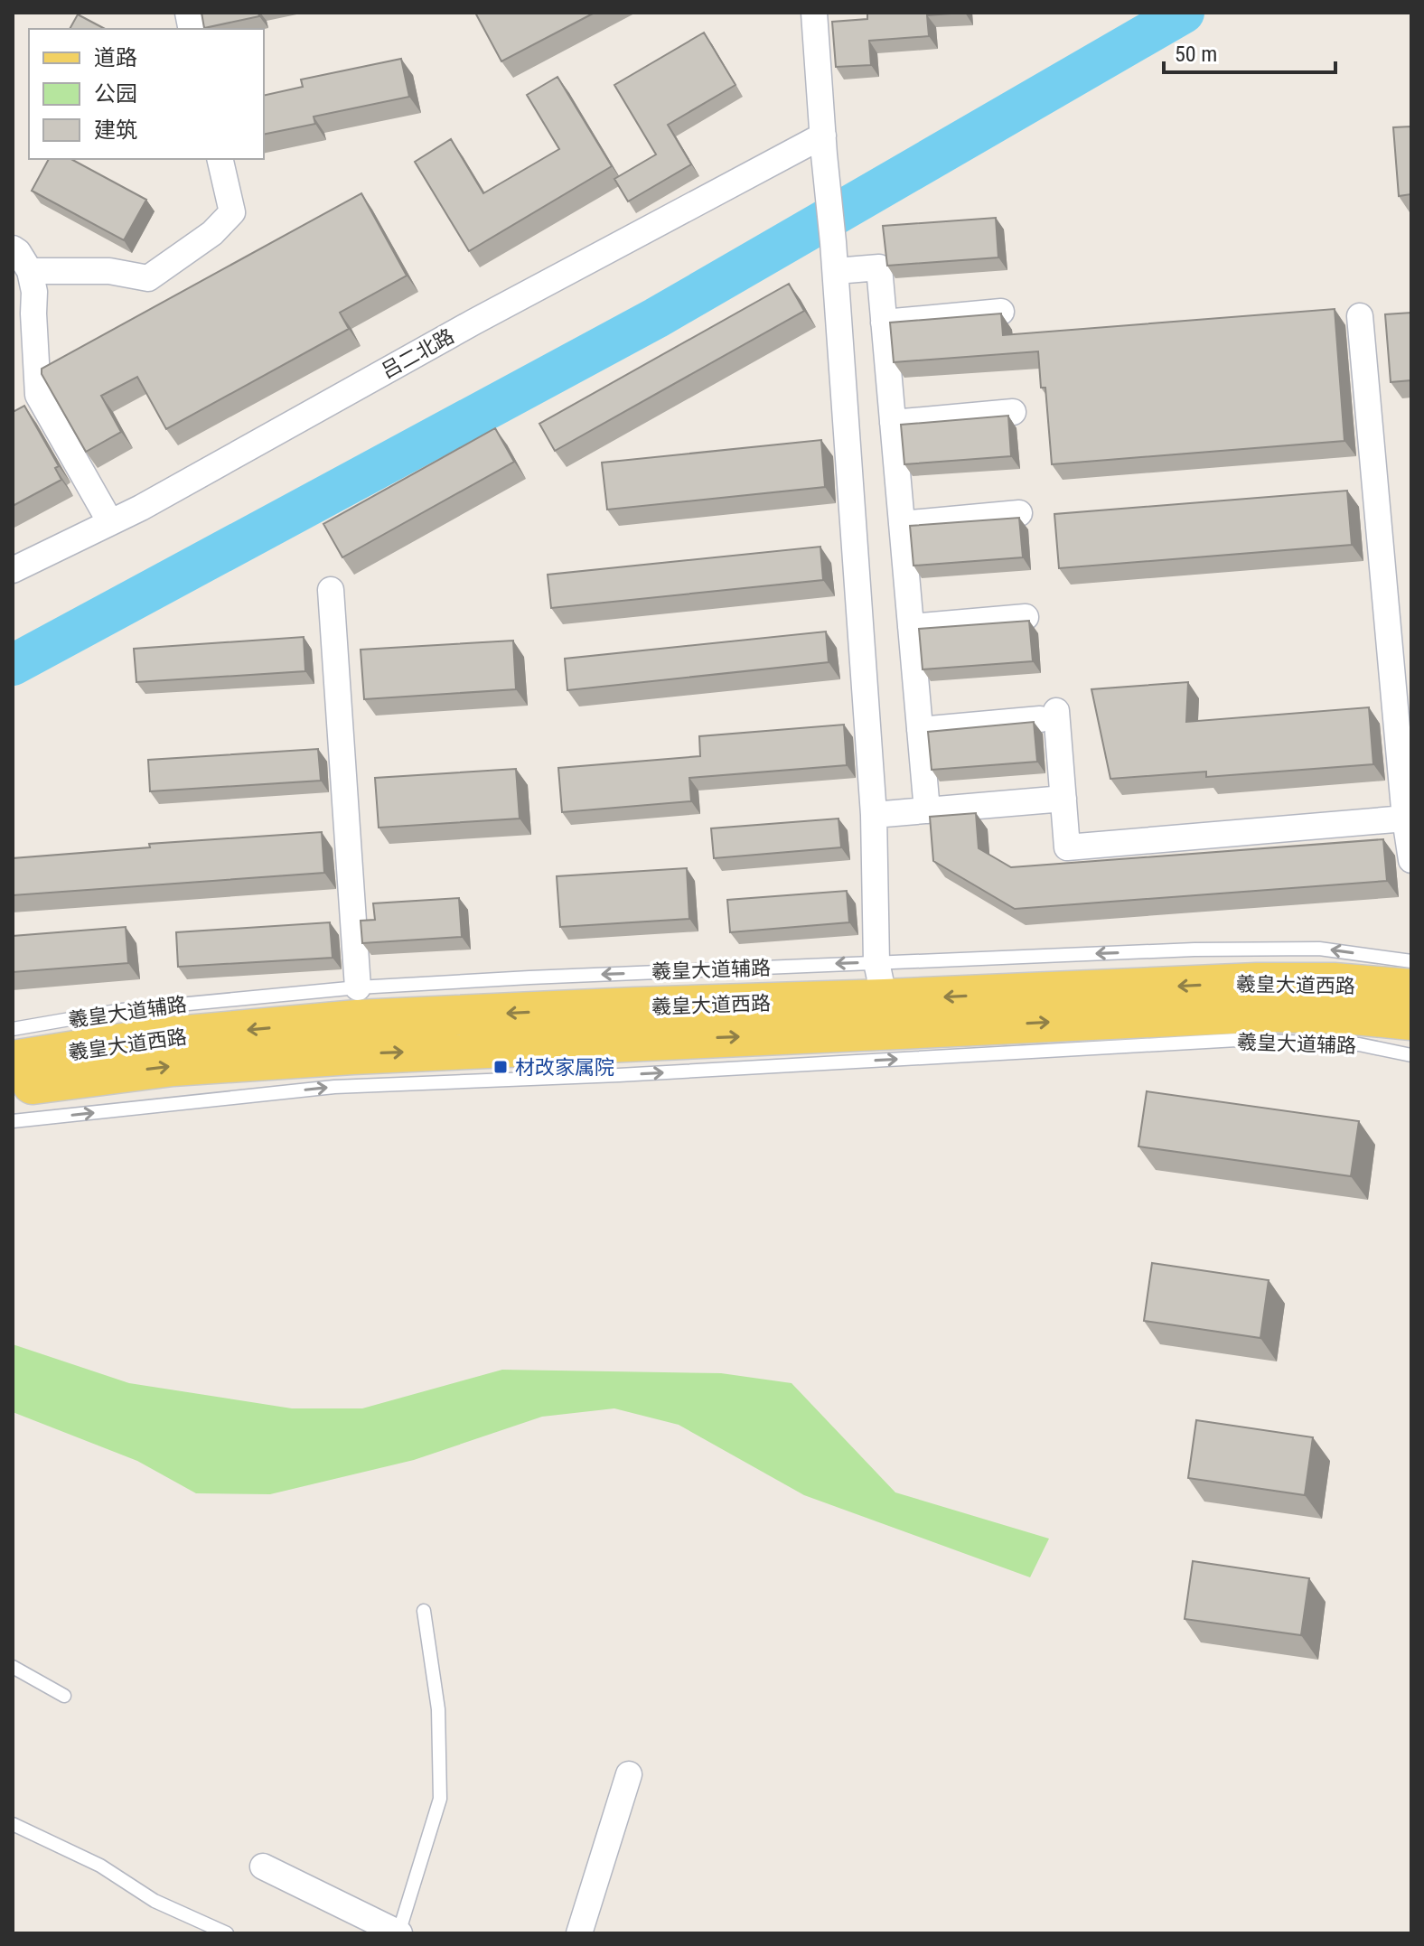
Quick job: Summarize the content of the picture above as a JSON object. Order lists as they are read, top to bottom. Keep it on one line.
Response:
{"streets":{"main road":["羲皇大道西路"],"street":["吕二北路"],"lane":["羲皇大道辅路"]},"crossings":[["羲皇大道辅路","羲皇大道西路"]],"places":{"transit":["材改家属院"]},"legend":["道路","公园","建筑"],"scale_bar":"50 m"}
